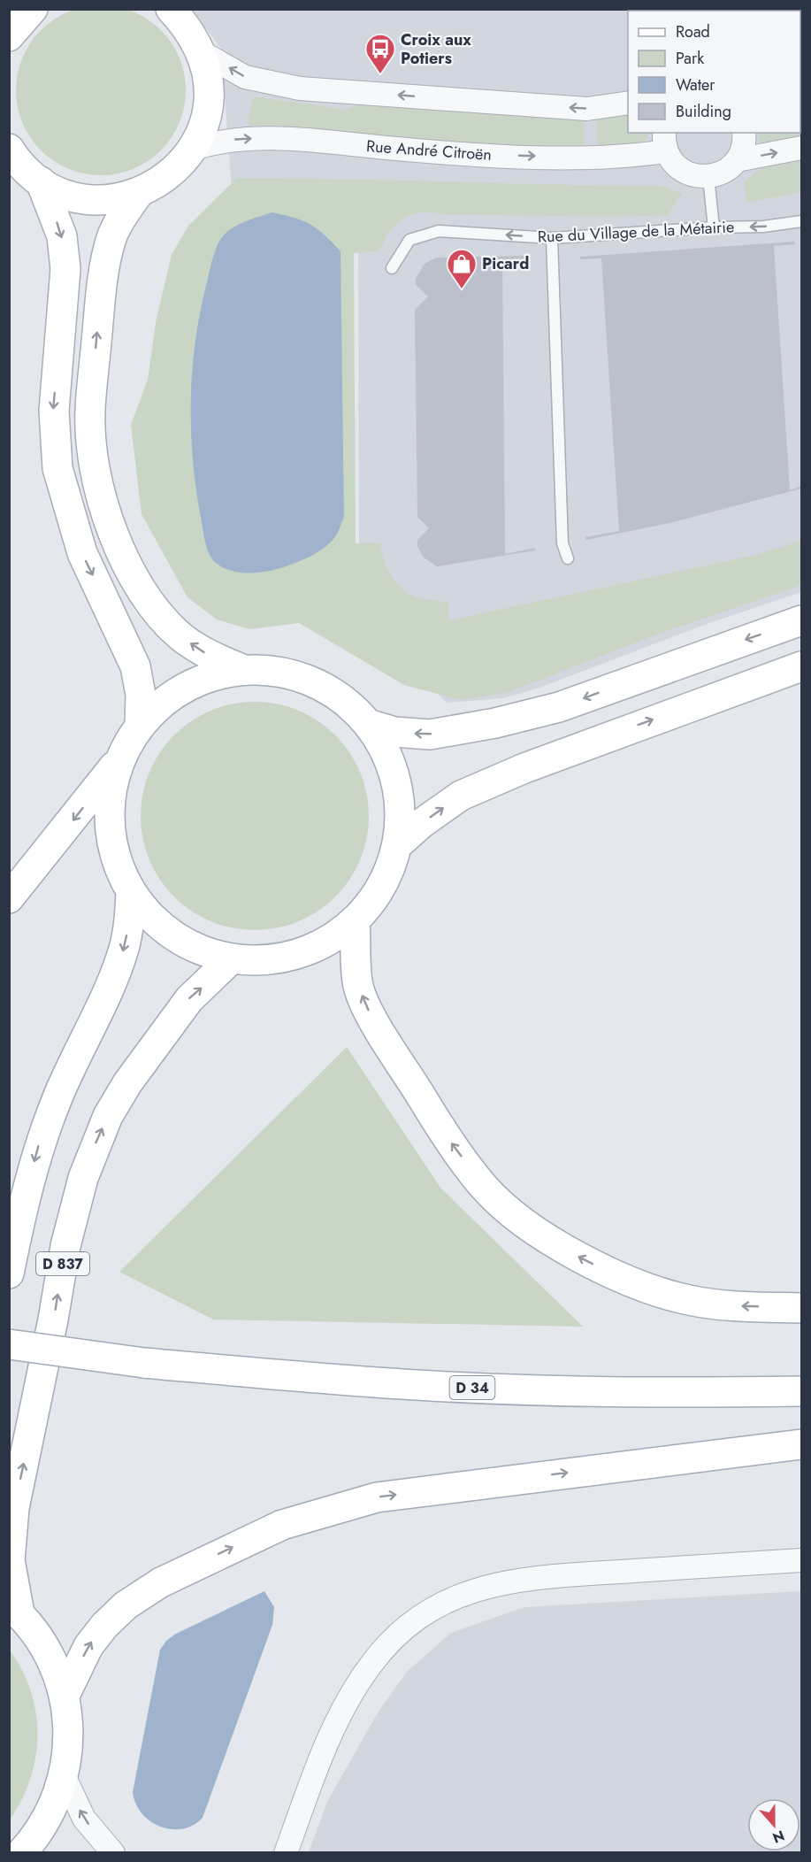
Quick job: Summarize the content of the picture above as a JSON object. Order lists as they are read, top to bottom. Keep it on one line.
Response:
{"streets":{"main road":["D 837","D 34"],"street":["Rue André Citroën"],"lane":["Rue du Village de la Métairie"]},"one_way":["Rue du Village de la Métairie"],"places":{"bus stop":["Croix aux Potiers"],"shop":["Picard"]},"legend":["Road","Park","Water","Building"],"north":"bottom"}
